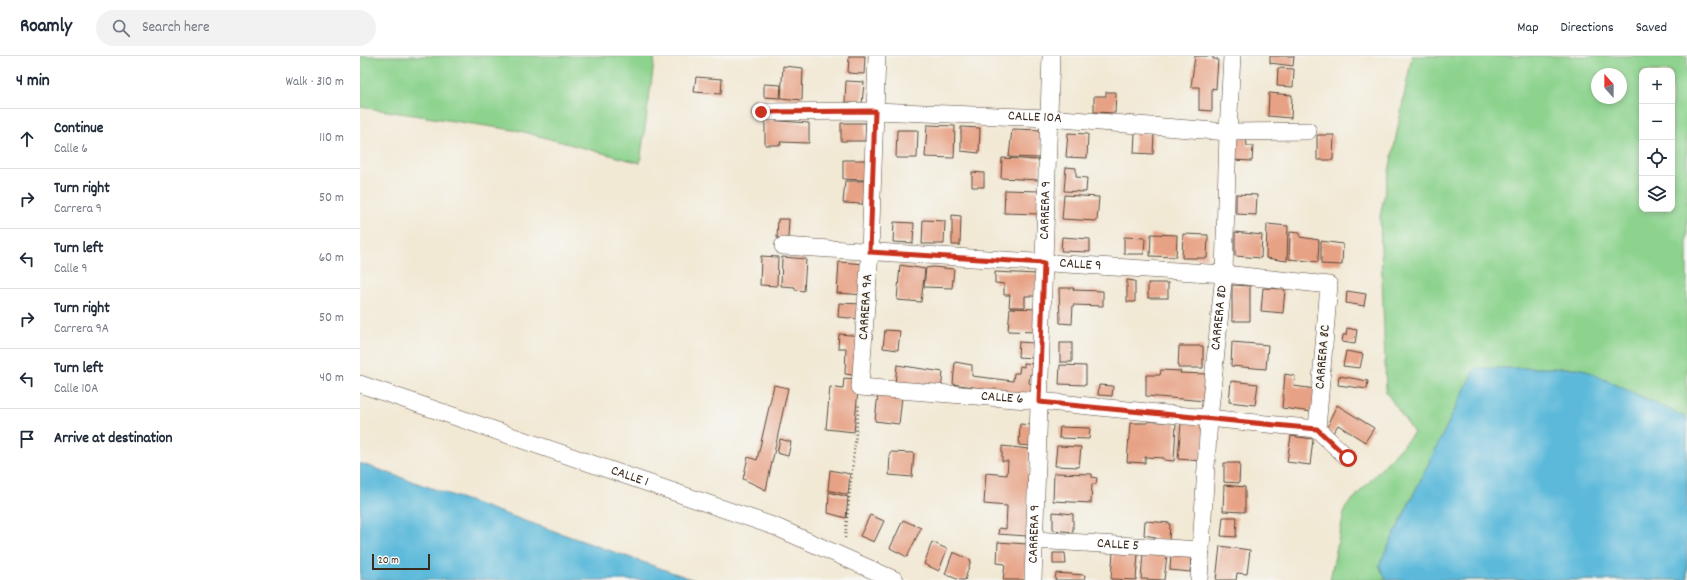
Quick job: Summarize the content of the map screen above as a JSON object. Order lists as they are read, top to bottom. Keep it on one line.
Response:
{"streets":{"street":["CALLE 10A","CARRERA 9","CALLE 9","CARRERA 9A","CARRERA 8D","CARRERA 8C","CALLE 6","CALLE 1","CALLE 5"]},"crossings":[["CALLE 10A","CARRERA 9"],["CALLE 10A","CARRERA 9A"],["CALLE 10A","CARRERA 8D"],["CARRERA 9","CALLE 9"],["CARRERA 9","CALLE 6"],["CARRERA 9","CALLE 5"],["CALLE 9","CARRERA 9A"],["CALLE 9","CARRERA 8D"],["CALLE 9","CARRERA 8C"],["CARRERA 9A","CALLE 6"],["CARRERA 8D","CALLE 6"],["CARRERA 8D","CALLE 5"],["CARRERA 8C","CALLE 6"]],"scale_bar":"20 m","north":"top","page":{"header":"Roamly","search":"Search here","nav":["Map","Directions","Saved"],"heading":["4 min","Walk · 310 m"],"map_buttons":["+","−"],"list":[["Continue","Calle 6","110 m"],["Turn right","Carrera 9","50 m"],["Turn left","Calle 9","60 m"],["Turn right","Carrera 9A","50 m"],["Turn left","Calle 10A","40 m"],"Arrive at destination"],"scale":"20 m"}}
